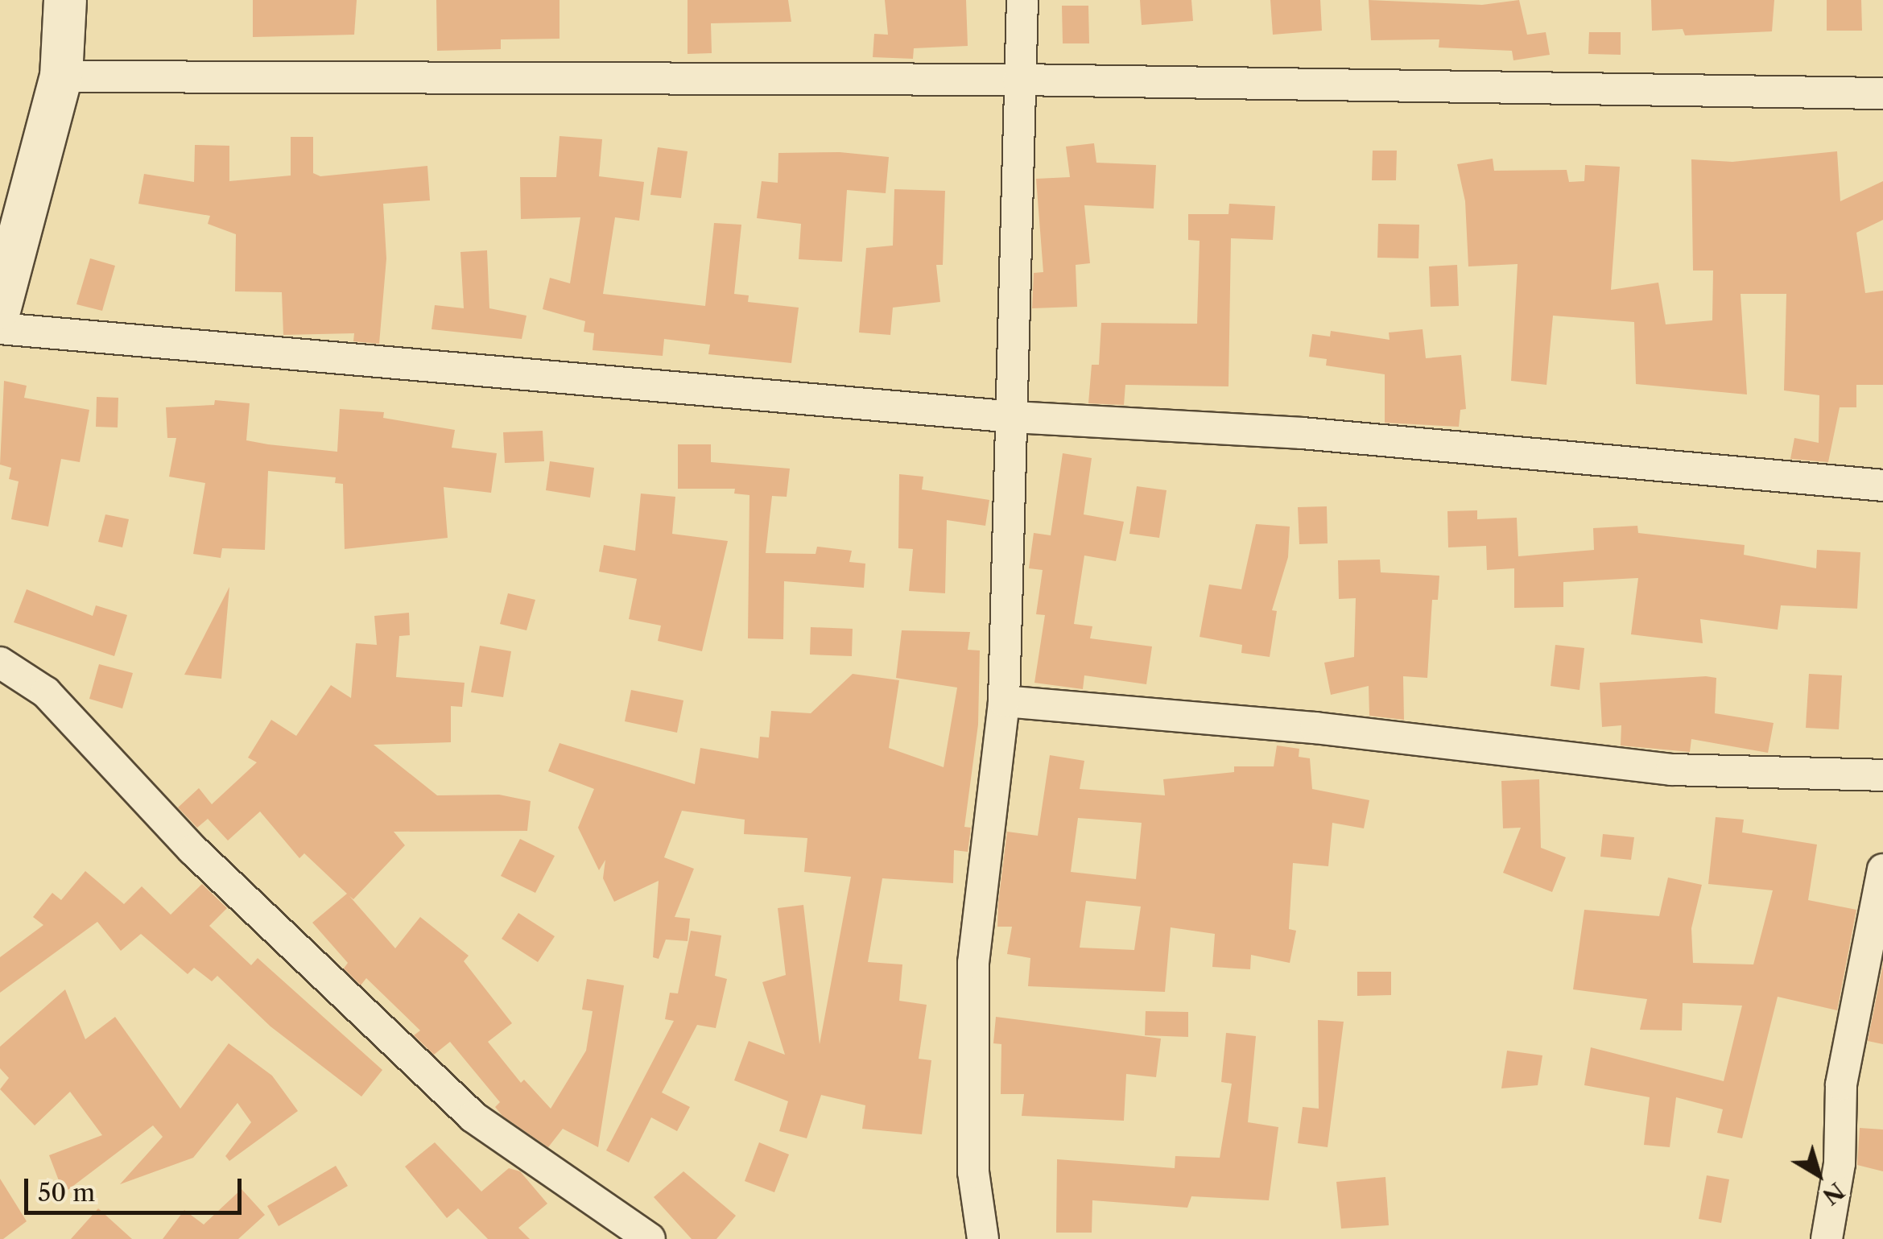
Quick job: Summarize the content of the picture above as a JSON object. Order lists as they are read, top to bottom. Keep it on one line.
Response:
{"scale_bar":"50 m","north":"bottom right"}
